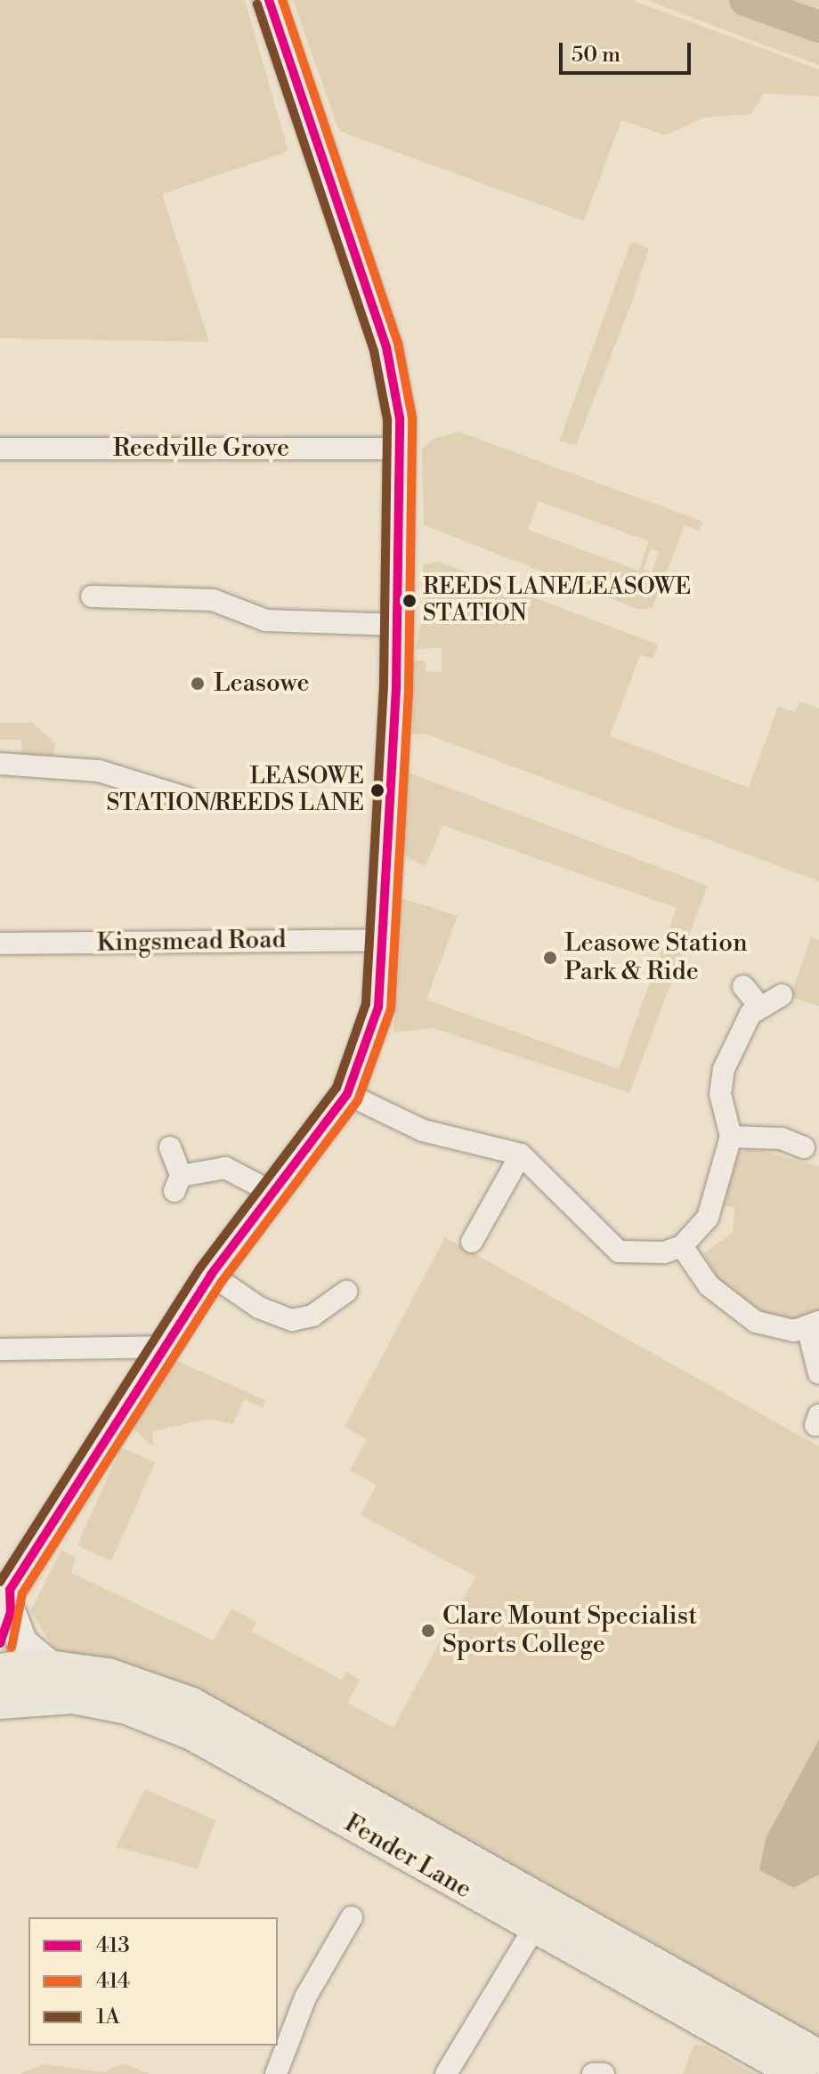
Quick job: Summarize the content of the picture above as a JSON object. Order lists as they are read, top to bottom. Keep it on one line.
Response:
{"streets":{"main road":["Fender Lane"],"street":["Reedville Grove","Kingsmead Road"]},"places":["REEDS LANE/LEASOWE STATION","Leasowe","LEASOWE STATION/REEDS LANE","Leasowe Station Park & Ride","Clare Mount Specialist Sports College"],"lines":["transit line 413","transit line 414","transit line 1A"],"legend":["413","414","1A"],"scale_bar":"50 m"}
